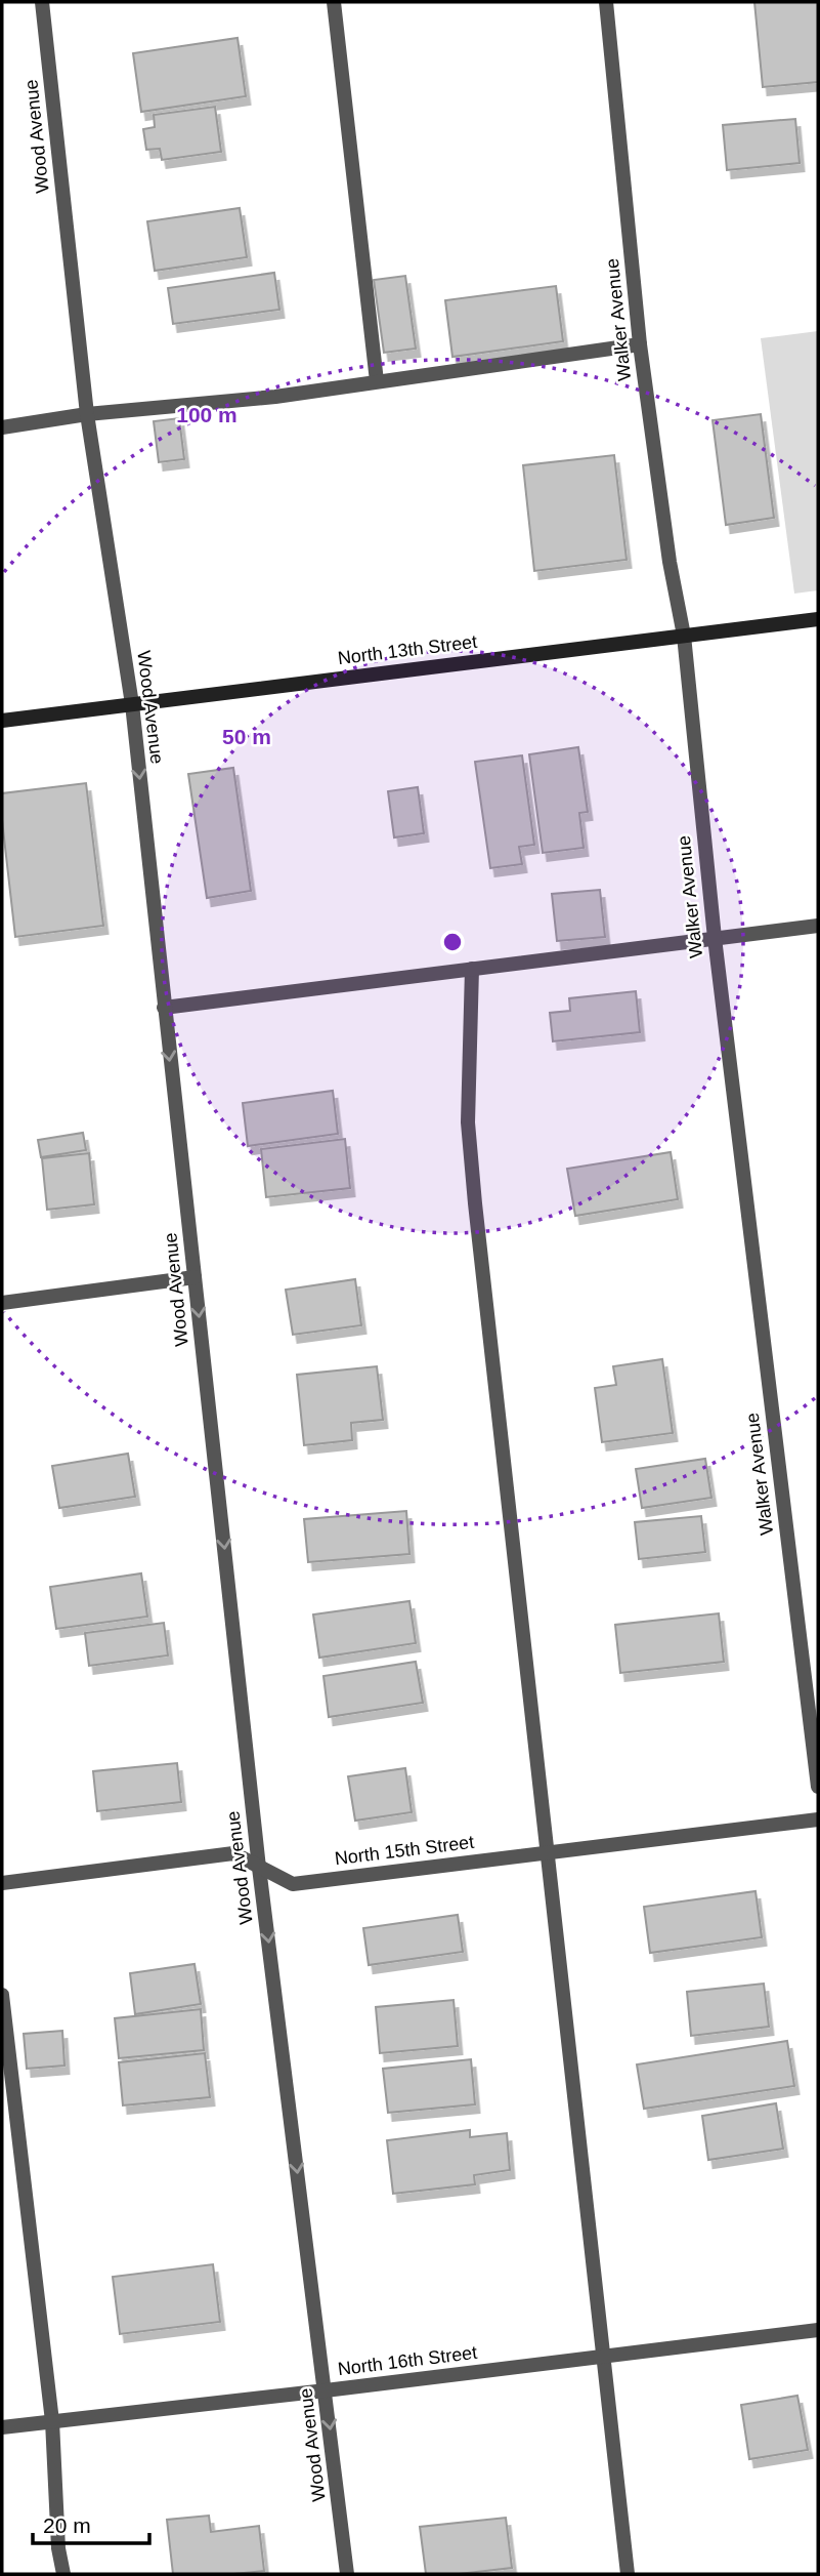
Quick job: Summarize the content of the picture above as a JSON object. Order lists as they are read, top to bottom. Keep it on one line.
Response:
{"streets":{"street":["Wood Avenue","Walker Avenue","North 13th Street","North 15th Street","North 16th Street"]},"crossings":[["Wood Avenue","North 13th Street"],["Wood Avenue","North 15th Street"],["Wood Avenue","North 16th Street"],["Walker Avenue","North 13th Street"]],"one_way":["Wood Avenue"],"scale_bar":"20 m","rings":["100 m","50 m"]}
